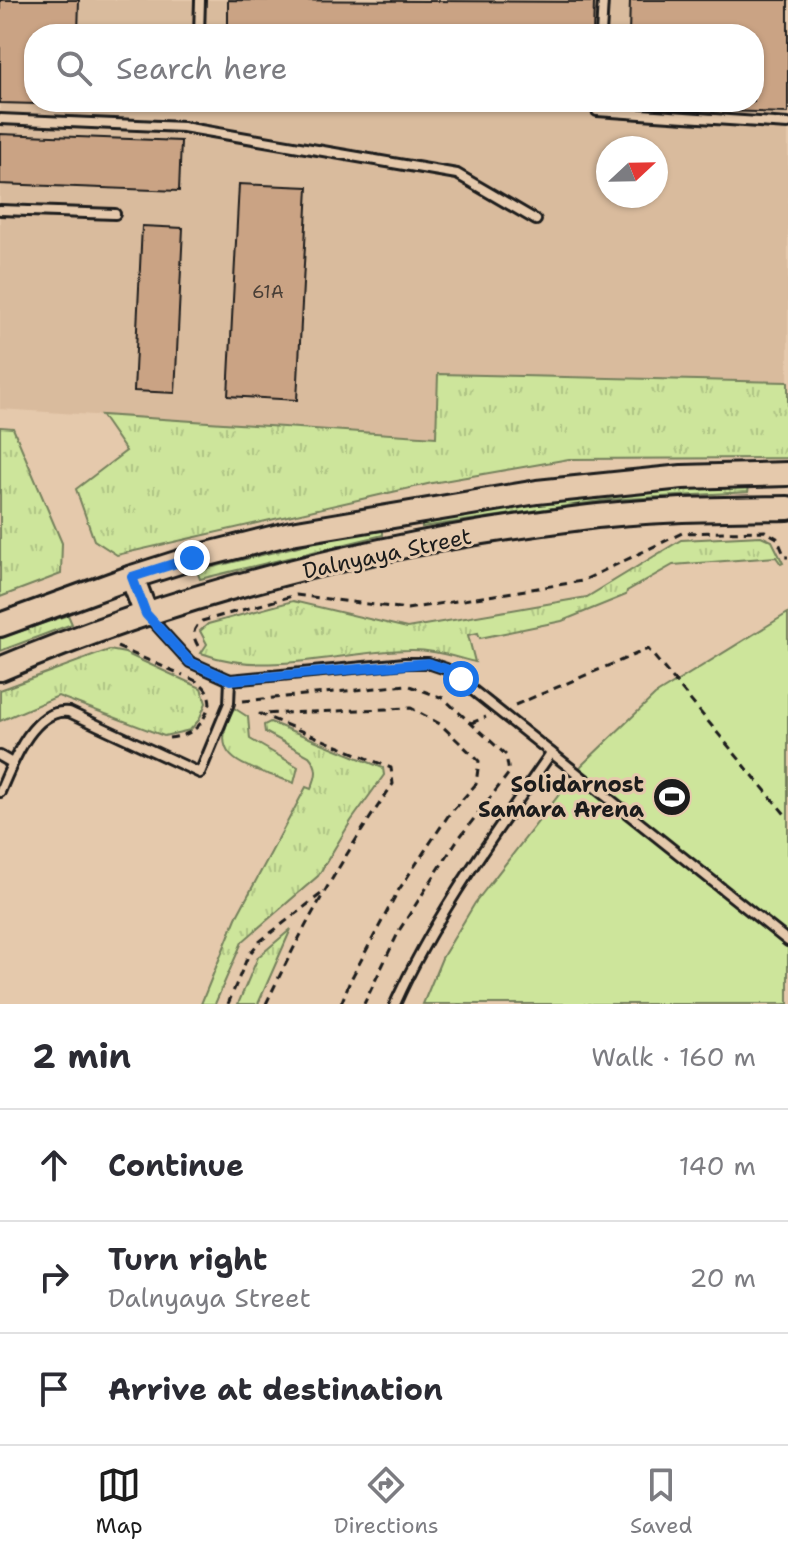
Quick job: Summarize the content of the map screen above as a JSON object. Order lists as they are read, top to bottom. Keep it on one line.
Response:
{"streets":{"main road":["Dalnyaya Street"]},"places":{"sports":["Solidarnost Samara Arena"]},"house_numbers":["61А"],"north":"right","page":{"search":"Search here","heading":["2 min","Walk · 160 m"],"list":[["Continue","140 m"],["Turn right","Dalnyaya Street","20 m"],"Arrive at destination"],"nav":["Map","Directions","Saved"]}}
